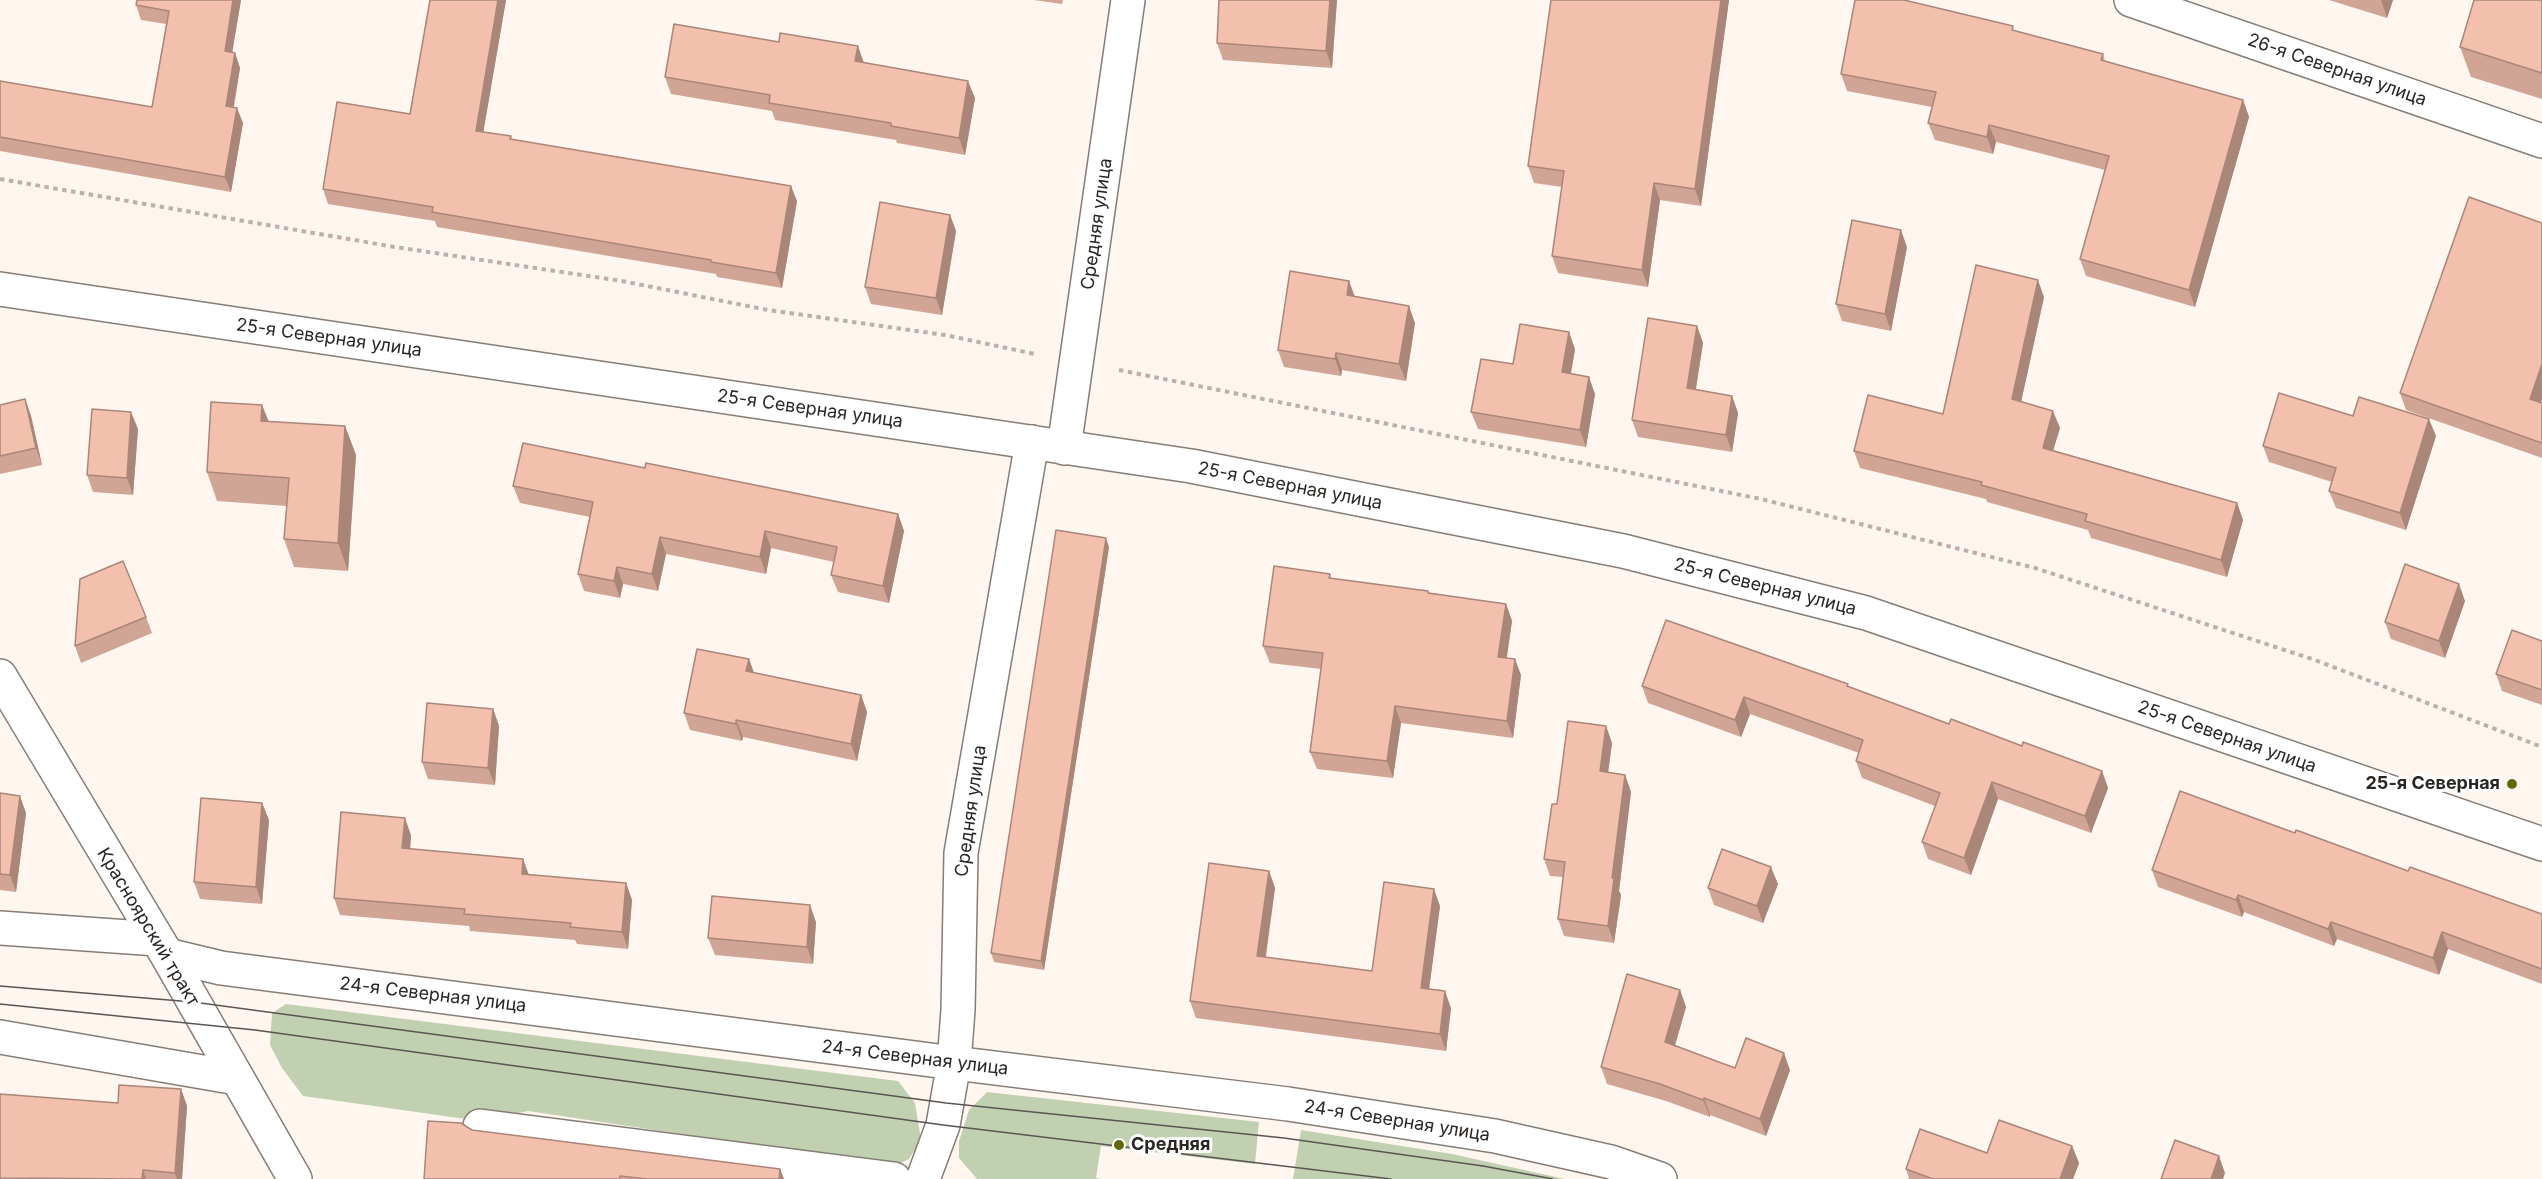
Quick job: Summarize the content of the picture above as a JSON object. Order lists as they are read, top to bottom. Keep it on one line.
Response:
{"streets":{"main road":["26-я Северная улица","Средняя улица","25-я Северная улица","Красноярский тракт","24-я Северная улица"]},"crossings":[["Средняя улица","25-я Северная улица"],["Средняя улица","24-я Северная улица"],["Красноярский тракт","24-я Северная улица"]],"places":["25-я Северная","Средняя"]}
